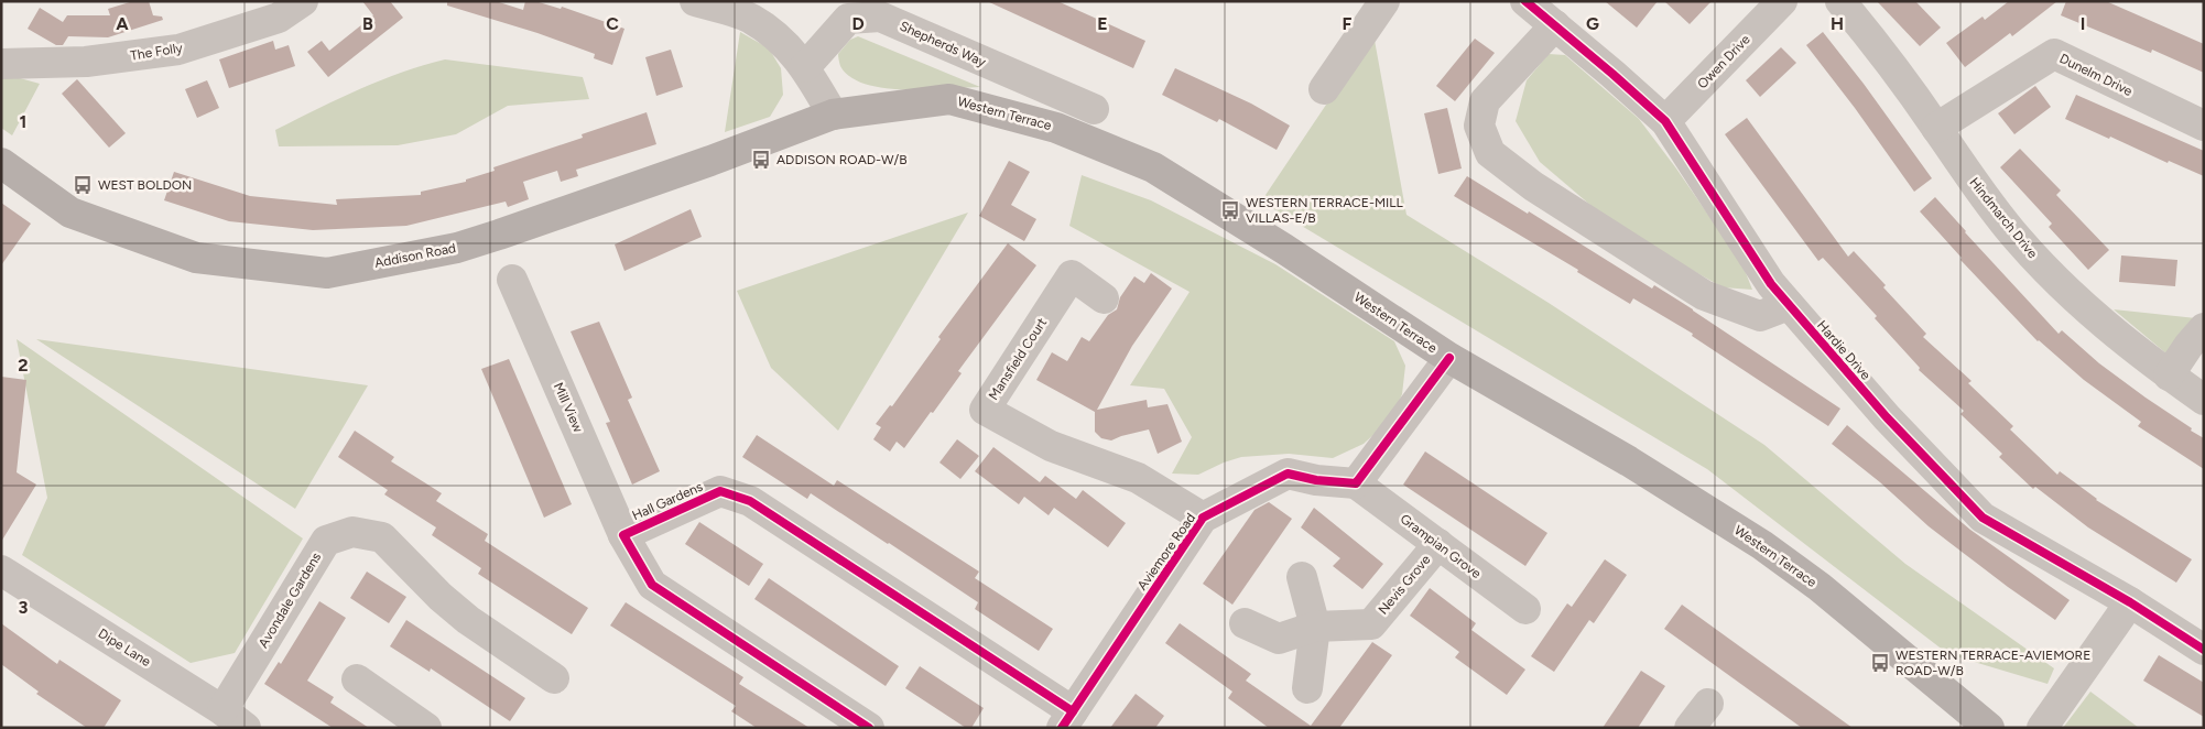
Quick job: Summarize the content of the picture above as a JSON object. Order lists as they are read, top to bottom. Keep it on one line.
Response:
{"streets":{"main road":["Western Terrace","Addison Road"],"street":["Shepherds Way","The Folly","Owen Drive","Dunelm Drive","Hindmarch Drive","Hardie Drive","Mansfield Court","Mill View","Hall Gardens","Grampian Grove","Aviemore Road","Nevis Grove","Avondale Gardens","Dipe Lane"]},"crossings":[["Owen Drive","Hardie Drive"],["Dunelm Drive","Hindmarch Drive"],["Western Terrace","Addison Road"],["Mansfield Court","Aviemore Road"],["Mill View","Hall Gardens"],["Hall Gardens","Aviemore Road"],["Grampian Grove","Aviemore Road"],["Grampian Grove","Nevis Grove"],["Avondale Gardens","Dipe Lane"]],"places":{"bus stop":["ADDISON ROAD-W/B","WEST BOLDON","WESTERN TERRACE-MILL VILLAS-E/B","WESTERN TERRACE-AVIEMORE ROAD-W/B"]},"grid":{"columns":["A","B","C","D","E","F","G","H","I"],"rows":["1","2","3"]}}
